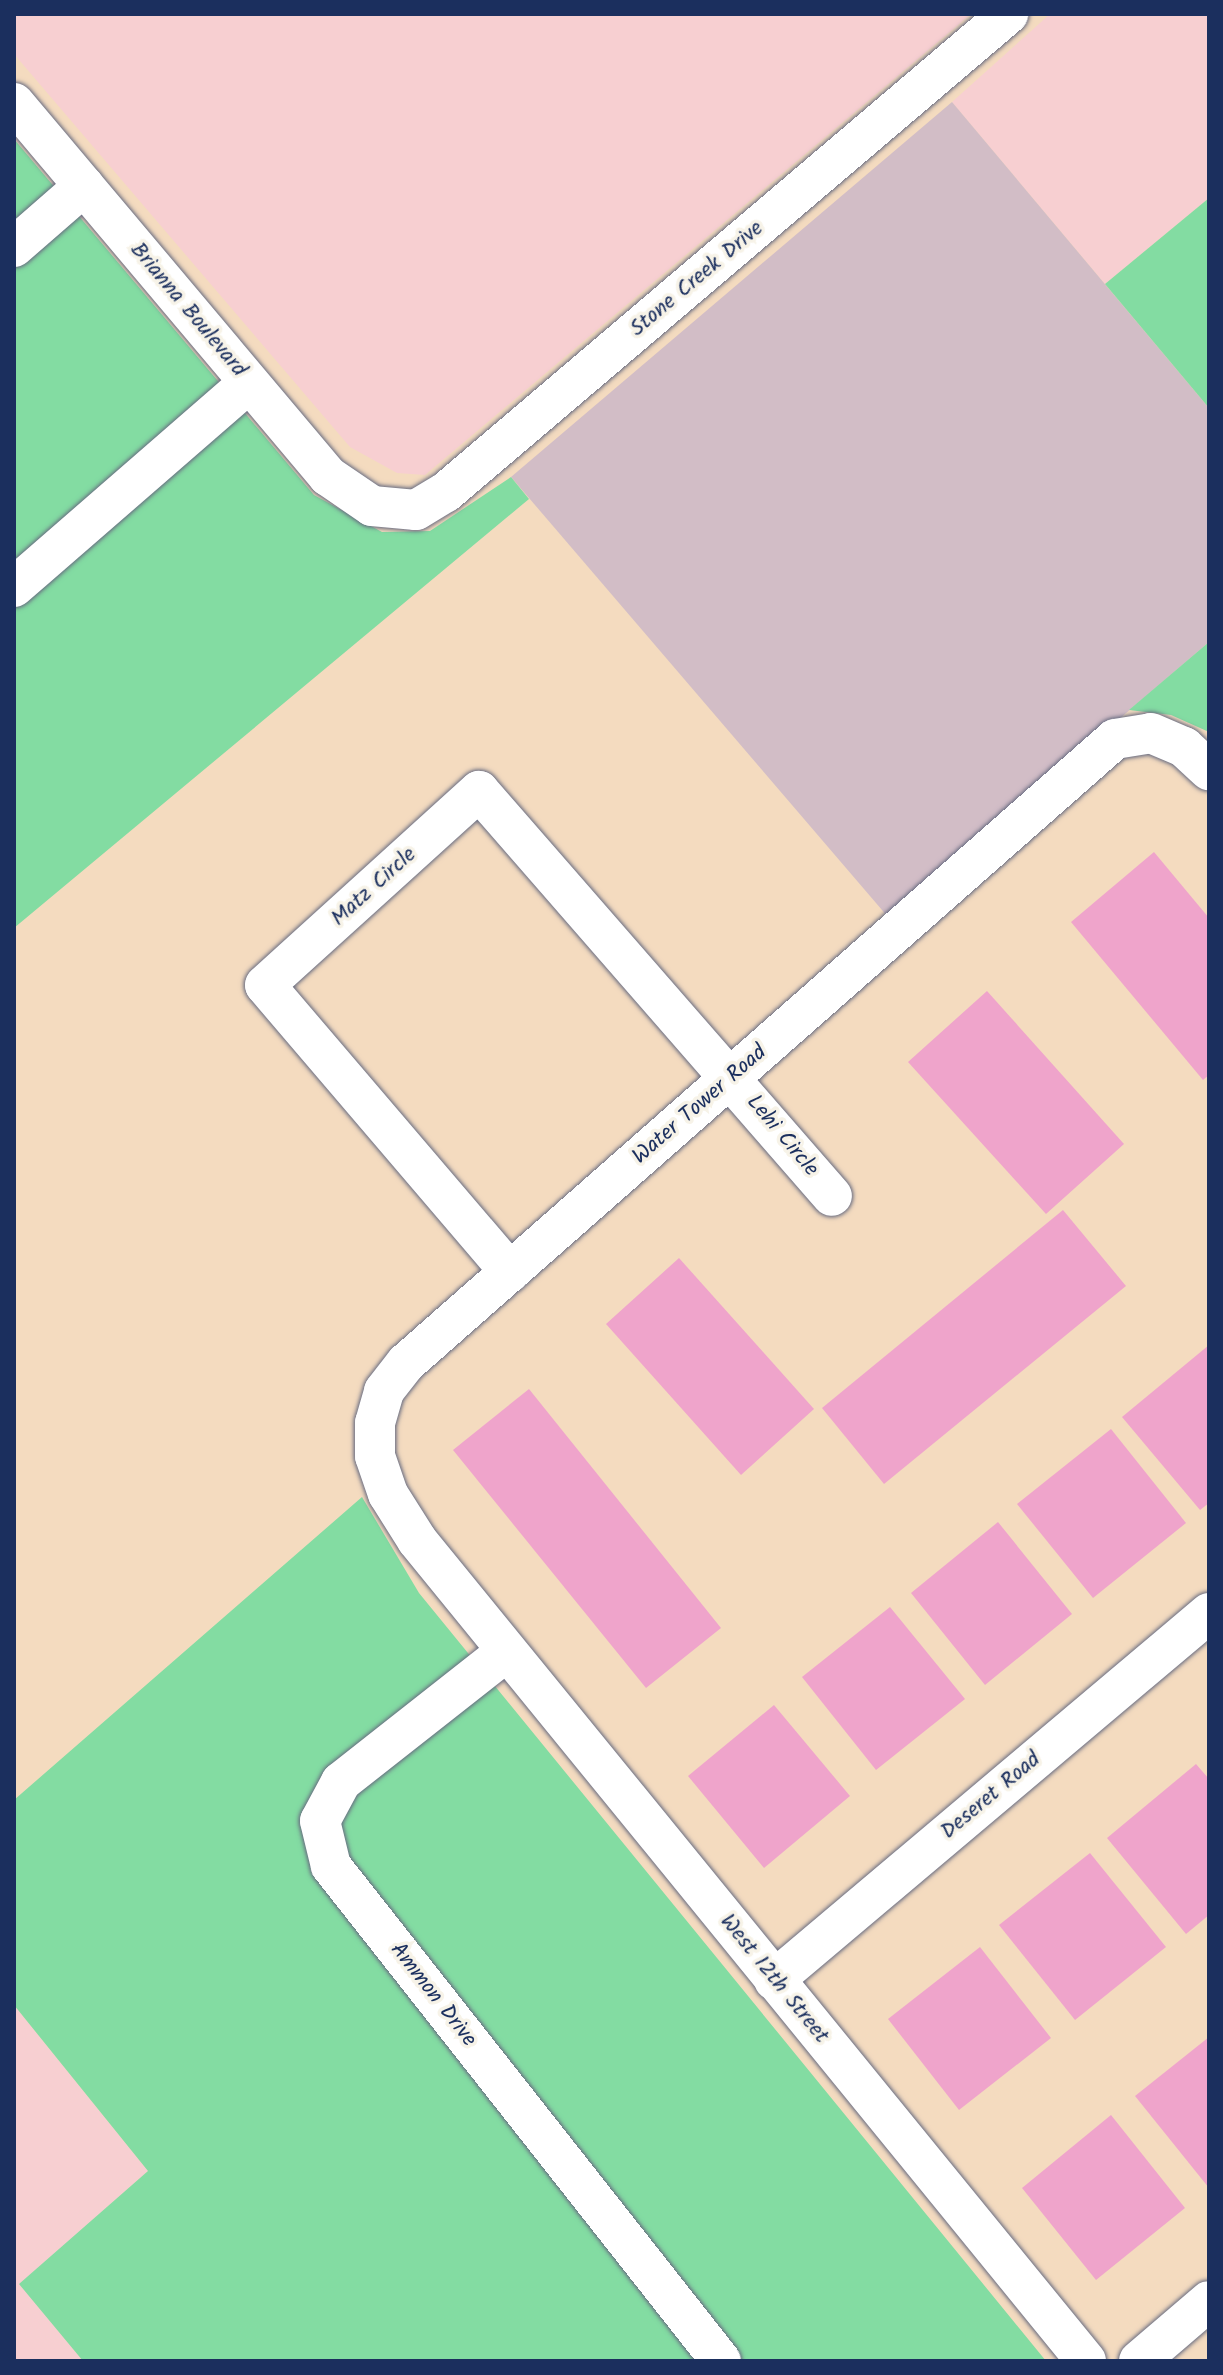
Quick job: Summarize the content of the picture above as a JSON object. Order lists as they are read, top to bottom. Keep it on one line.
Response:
{"streets":{"street":["Stone Creek Drive","Brianna Boulevard","Matz Circle","Water Tower Road","Lehi Circle","Deseret Road","West 12th Street","Ammon Drive"]},"crossings":[["Stone Creek Drive","Brianna Boulevard"],["Matz Circle","Water Tower Road"],["Matz Circle","Lehi Circle"],["Water Tower Road","Lehi Circle"],["Water Tower Road","West 12th Street"],["Deseret Road","West 12th Street"],["West 12th Street","Ammon Drive"]]}
